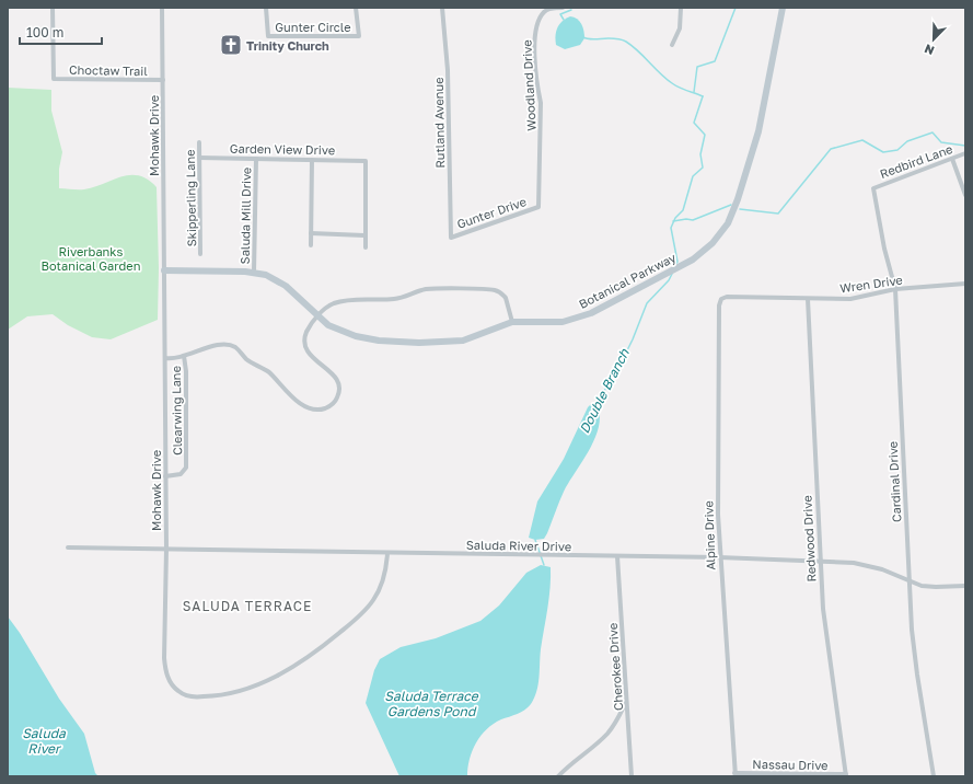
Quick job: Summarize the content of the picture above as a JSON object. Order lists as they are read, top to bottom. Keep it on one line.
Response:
{"streets":{"street":["Gunter Circle","Choctaw Trail","Woodland Drive","Rutland Avenue","Mohawk Drive","Garden View Drive","Redbird Lane","Skipperling Lane","Gunter Drive","Saluda Mill Drive","Botanical Parkway","Wren Drive","Clearwing Lane","Cardinal Drive","Alpine Drive","Redwood Drive","Saluda River Drive","Cherokee Drive","Nassau Drive"]},"crossings":[["Choctaw Trail","Mohawk Drive"],["Woodland Drive","Gunter Drive"],["Rutland Avenue","Gunter Drive"],["Mohawk Drive","Botanical Parkway"],["Mohawk Drive","Clearwing Lane"],["Mohawk Drive","Saluda River Drive"],["Garden View Drive","Skipperling Lane"],["Garden View Drive","Saluda Mill Drive"],["Redbird Lane","Cardinal Drive"],["Saluda Mill Drive","Botanical Parkway"],["Wren Drive","Cardinal Drive"],["Wren Drive","Alpine Drive"],["Wren Drive","Redwood Drive"],["Cardinal Drive","Saluda River Drive"],["Alpine Drive","Saluda River Drive"],["Alpine Drive","Nassau Drive"],["Redwood Drive","Saluda River Drive"],["Redwood Drive","Nassau Drive"],["Saluda River Drive","Cherokee Drive"]],"districts":["SALUDA TERRACE"],"water":["Double Branch","Saluda Terrace Gardens Pond","Saluda River"],"parks":["Riverbanks Botanical Garden"],"places":{"church":["Trinity Church"]},"scale_bar":"100 m","north":"bottom left"}
